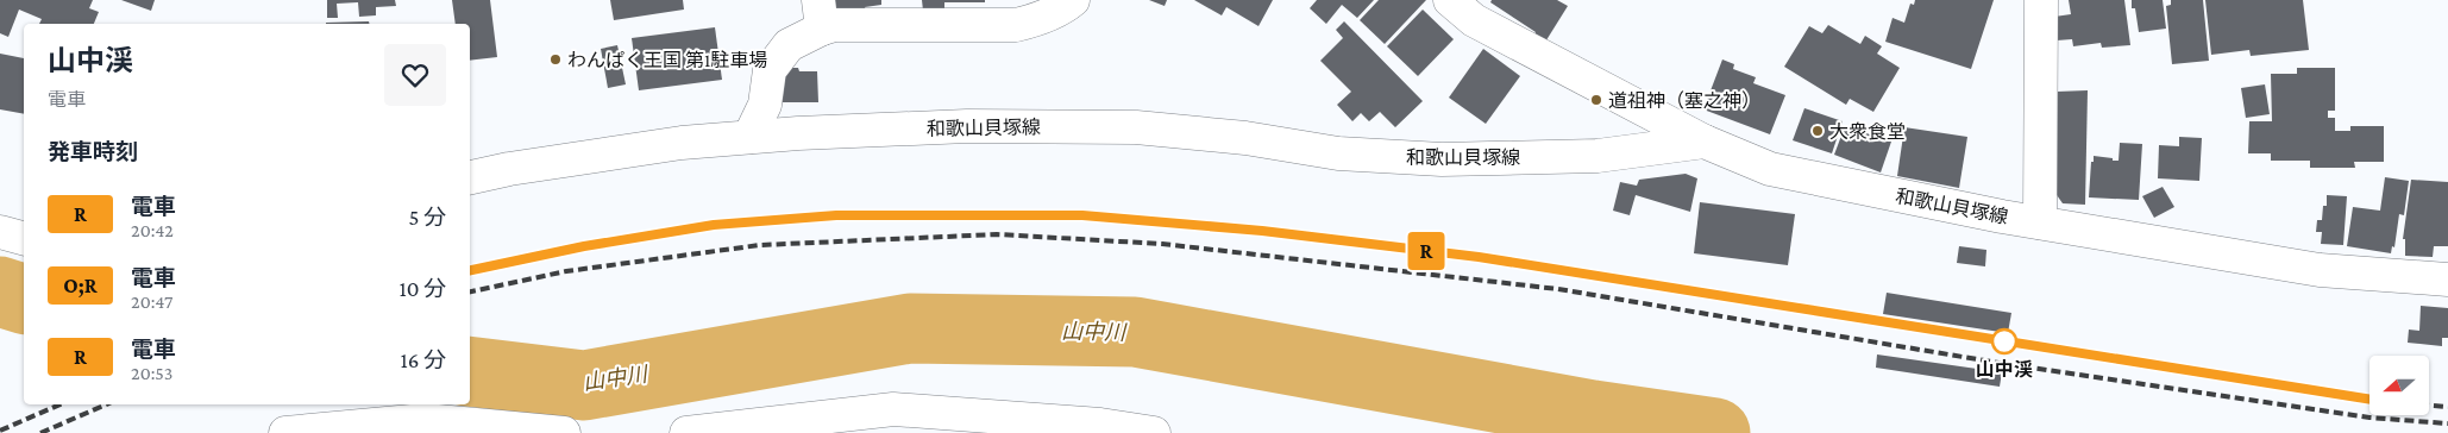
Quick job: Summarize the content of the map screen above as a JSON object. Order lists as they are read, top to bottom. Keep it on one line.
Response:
{"streets":{"main road":["和歌山貝塚線"]},"water":["山中川"],"places":["わんぱく王国 第1駐車場","道祖神（塞之神）","大衆食堂","山中渓"],"north":"left","page":{"on_map":"R","heading":[["山中渓","電車"],"発車時刻"],"list":[{"mark":"R","name":"電車","note":"20:42","value":"5 分"},{"mark":"O;R","name":"電車","note":"20:47","value":"10 分"},{"mark":"R","name":"電車","note":"20:53","value":"16 分"}]}}
